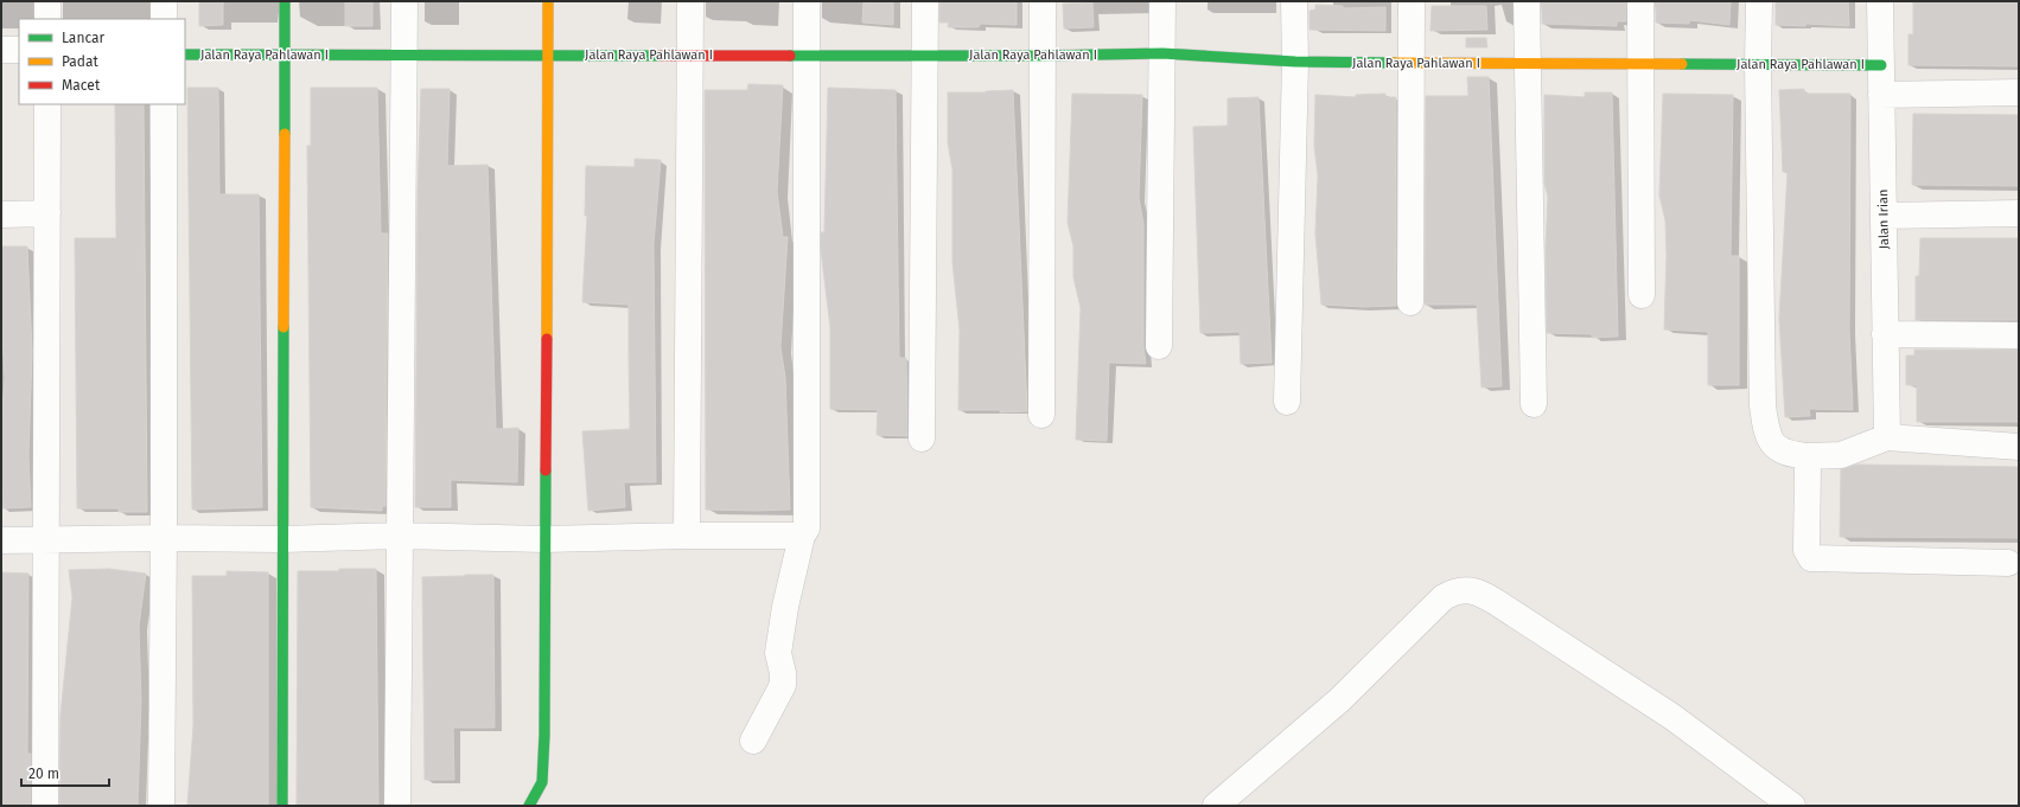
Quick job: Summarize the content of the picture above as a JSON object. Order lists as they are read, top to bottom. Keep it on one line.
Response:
{"streets":{"street":["Jalan Raya Pahlawan I","Jalan Irian"]},"crossings":[["Jalan Raya Pahlawan I","Jalan Irian"]],"legend":["Lancar","Padat","Macet"],"scale_bar":"20 m"}
